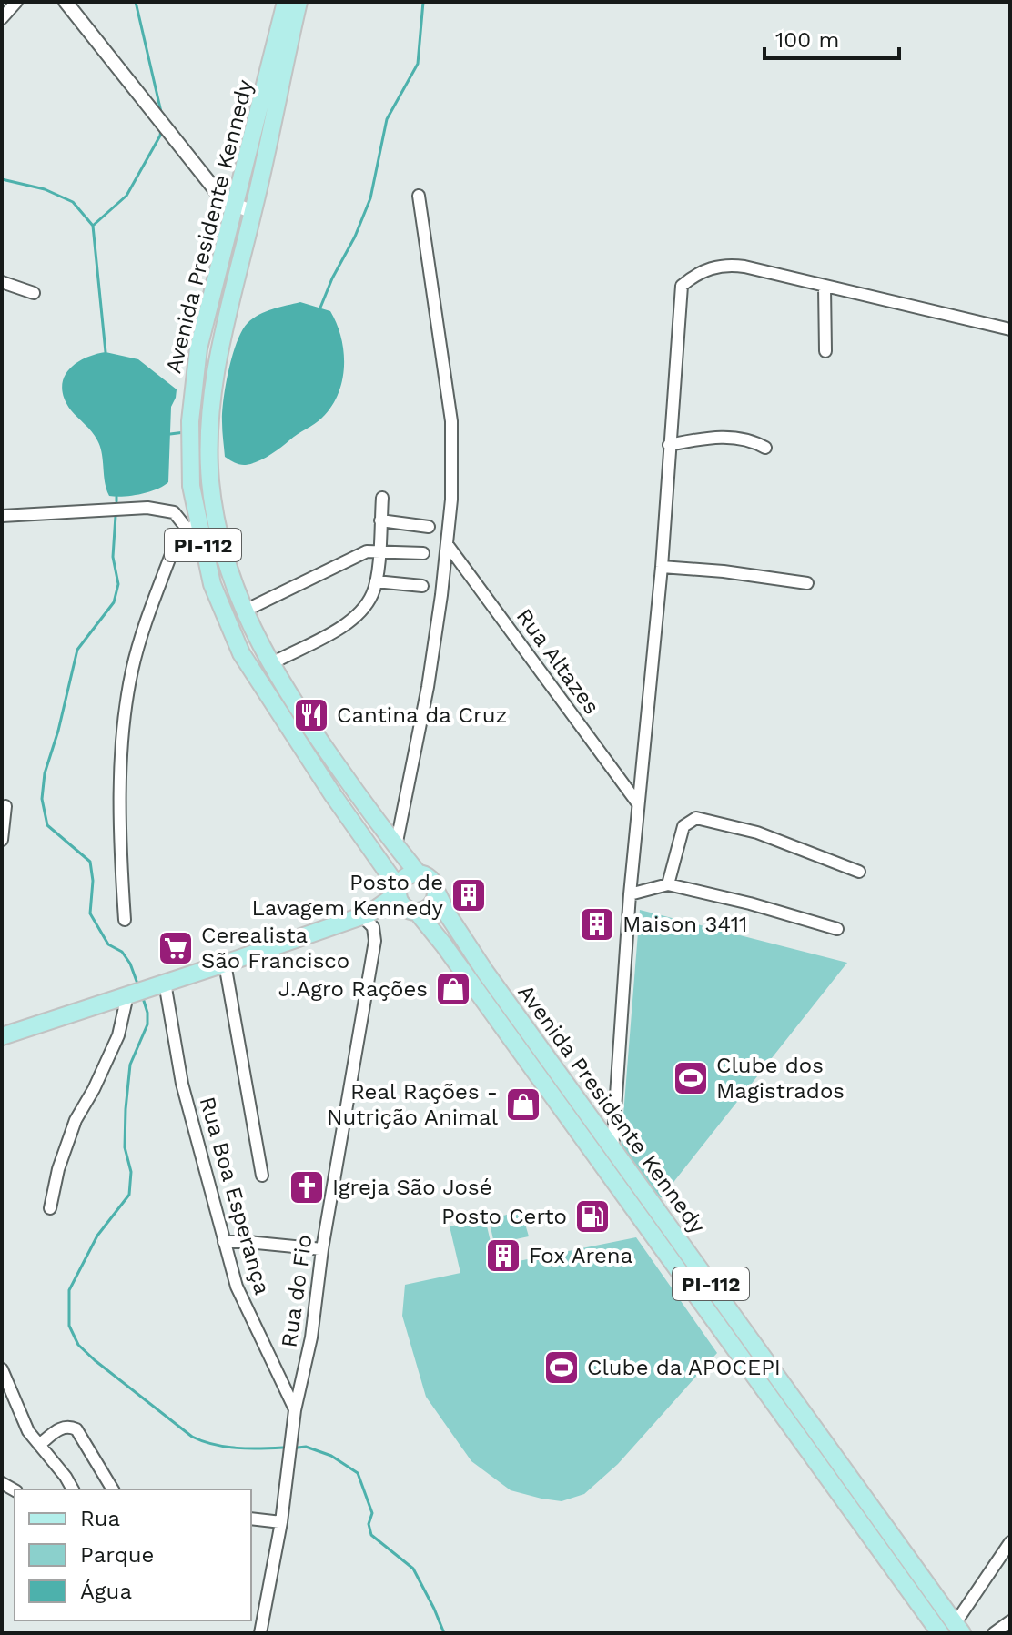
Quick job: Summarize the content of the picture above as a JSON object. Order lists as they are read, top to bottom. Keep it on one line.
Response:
{"streets":{"main road":["Avenida Presidente Kennedy","PI-112"],"street":["Rua Altazes","Rua Boa Esperança","Rua do Fio"]},"crossings":[["Rua Boa Esperança","Rua do Fio"]],"places":{"restaurant":["Cantina da Cruz"],"building":["Posto de Lavagem Kennedy","Maison 3411","Fox Arena"],"supermarket":["Cerealista São Francisco"],"shop":["J.Agro Rações","Real Rações - Nutrição Animal"],"sports":["Clube dos Magistrados","Clube da APOCEPI"],"church":["Igreja São José"],"fuel station":["Posto Certo"]},"legend":["Rua","Parque","Água"],"scale_bar":"100 m"}
